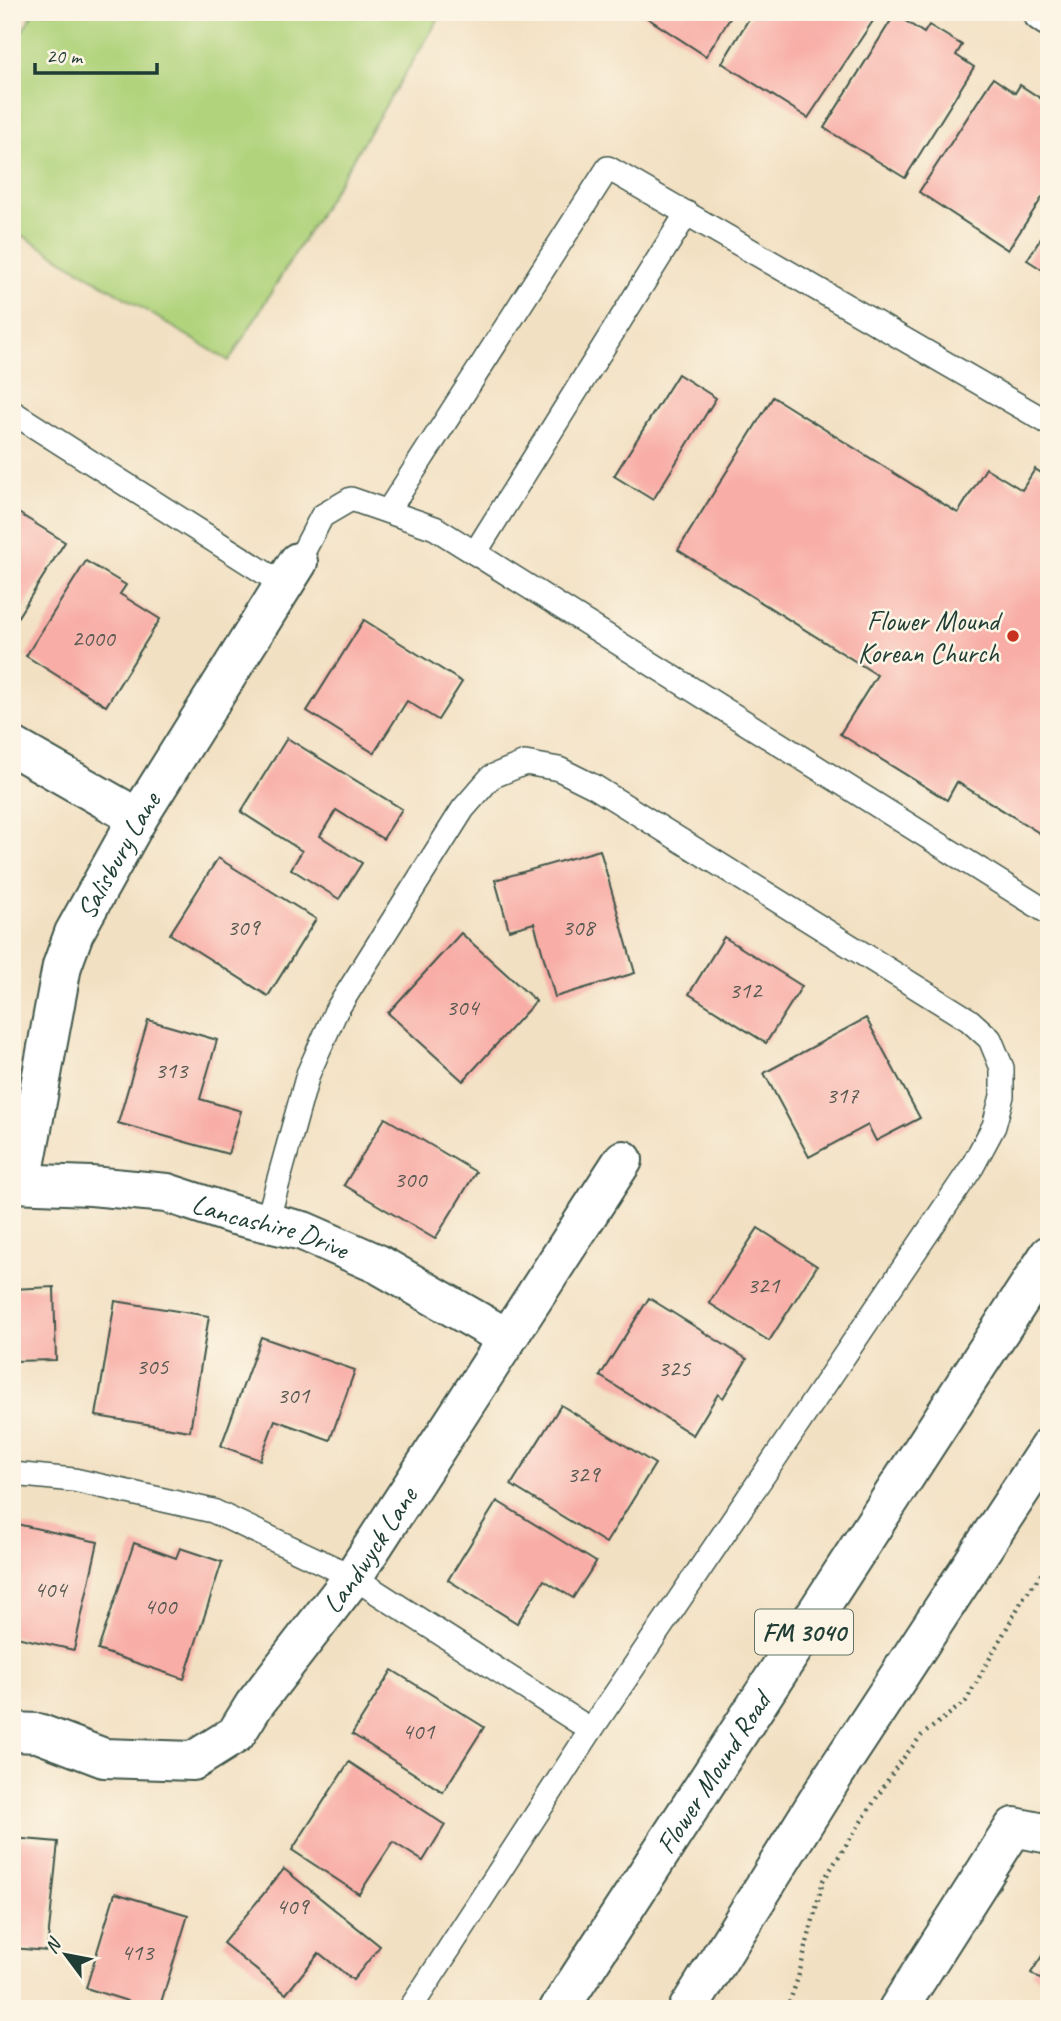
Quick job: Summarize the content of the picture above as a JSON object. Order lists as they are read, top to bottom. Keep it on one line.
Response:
{"streets":{"street":["Salisbury Lane","Lancashire Drive","Landwyck Lane","FM 3040","Flower Mound Road"]},"crossings":[["Salisbury Lane","Lancashire Drive"],["Lancashire Drive","Landwyck Lane"]],"places":["Flower Mound Korean Church"],"house_numbers":["2000","309","308","312","304","313","317","300","321","305","325","301","329","404","400","401","409","413"],"scale_bar":"20 m","north":"top left"}
